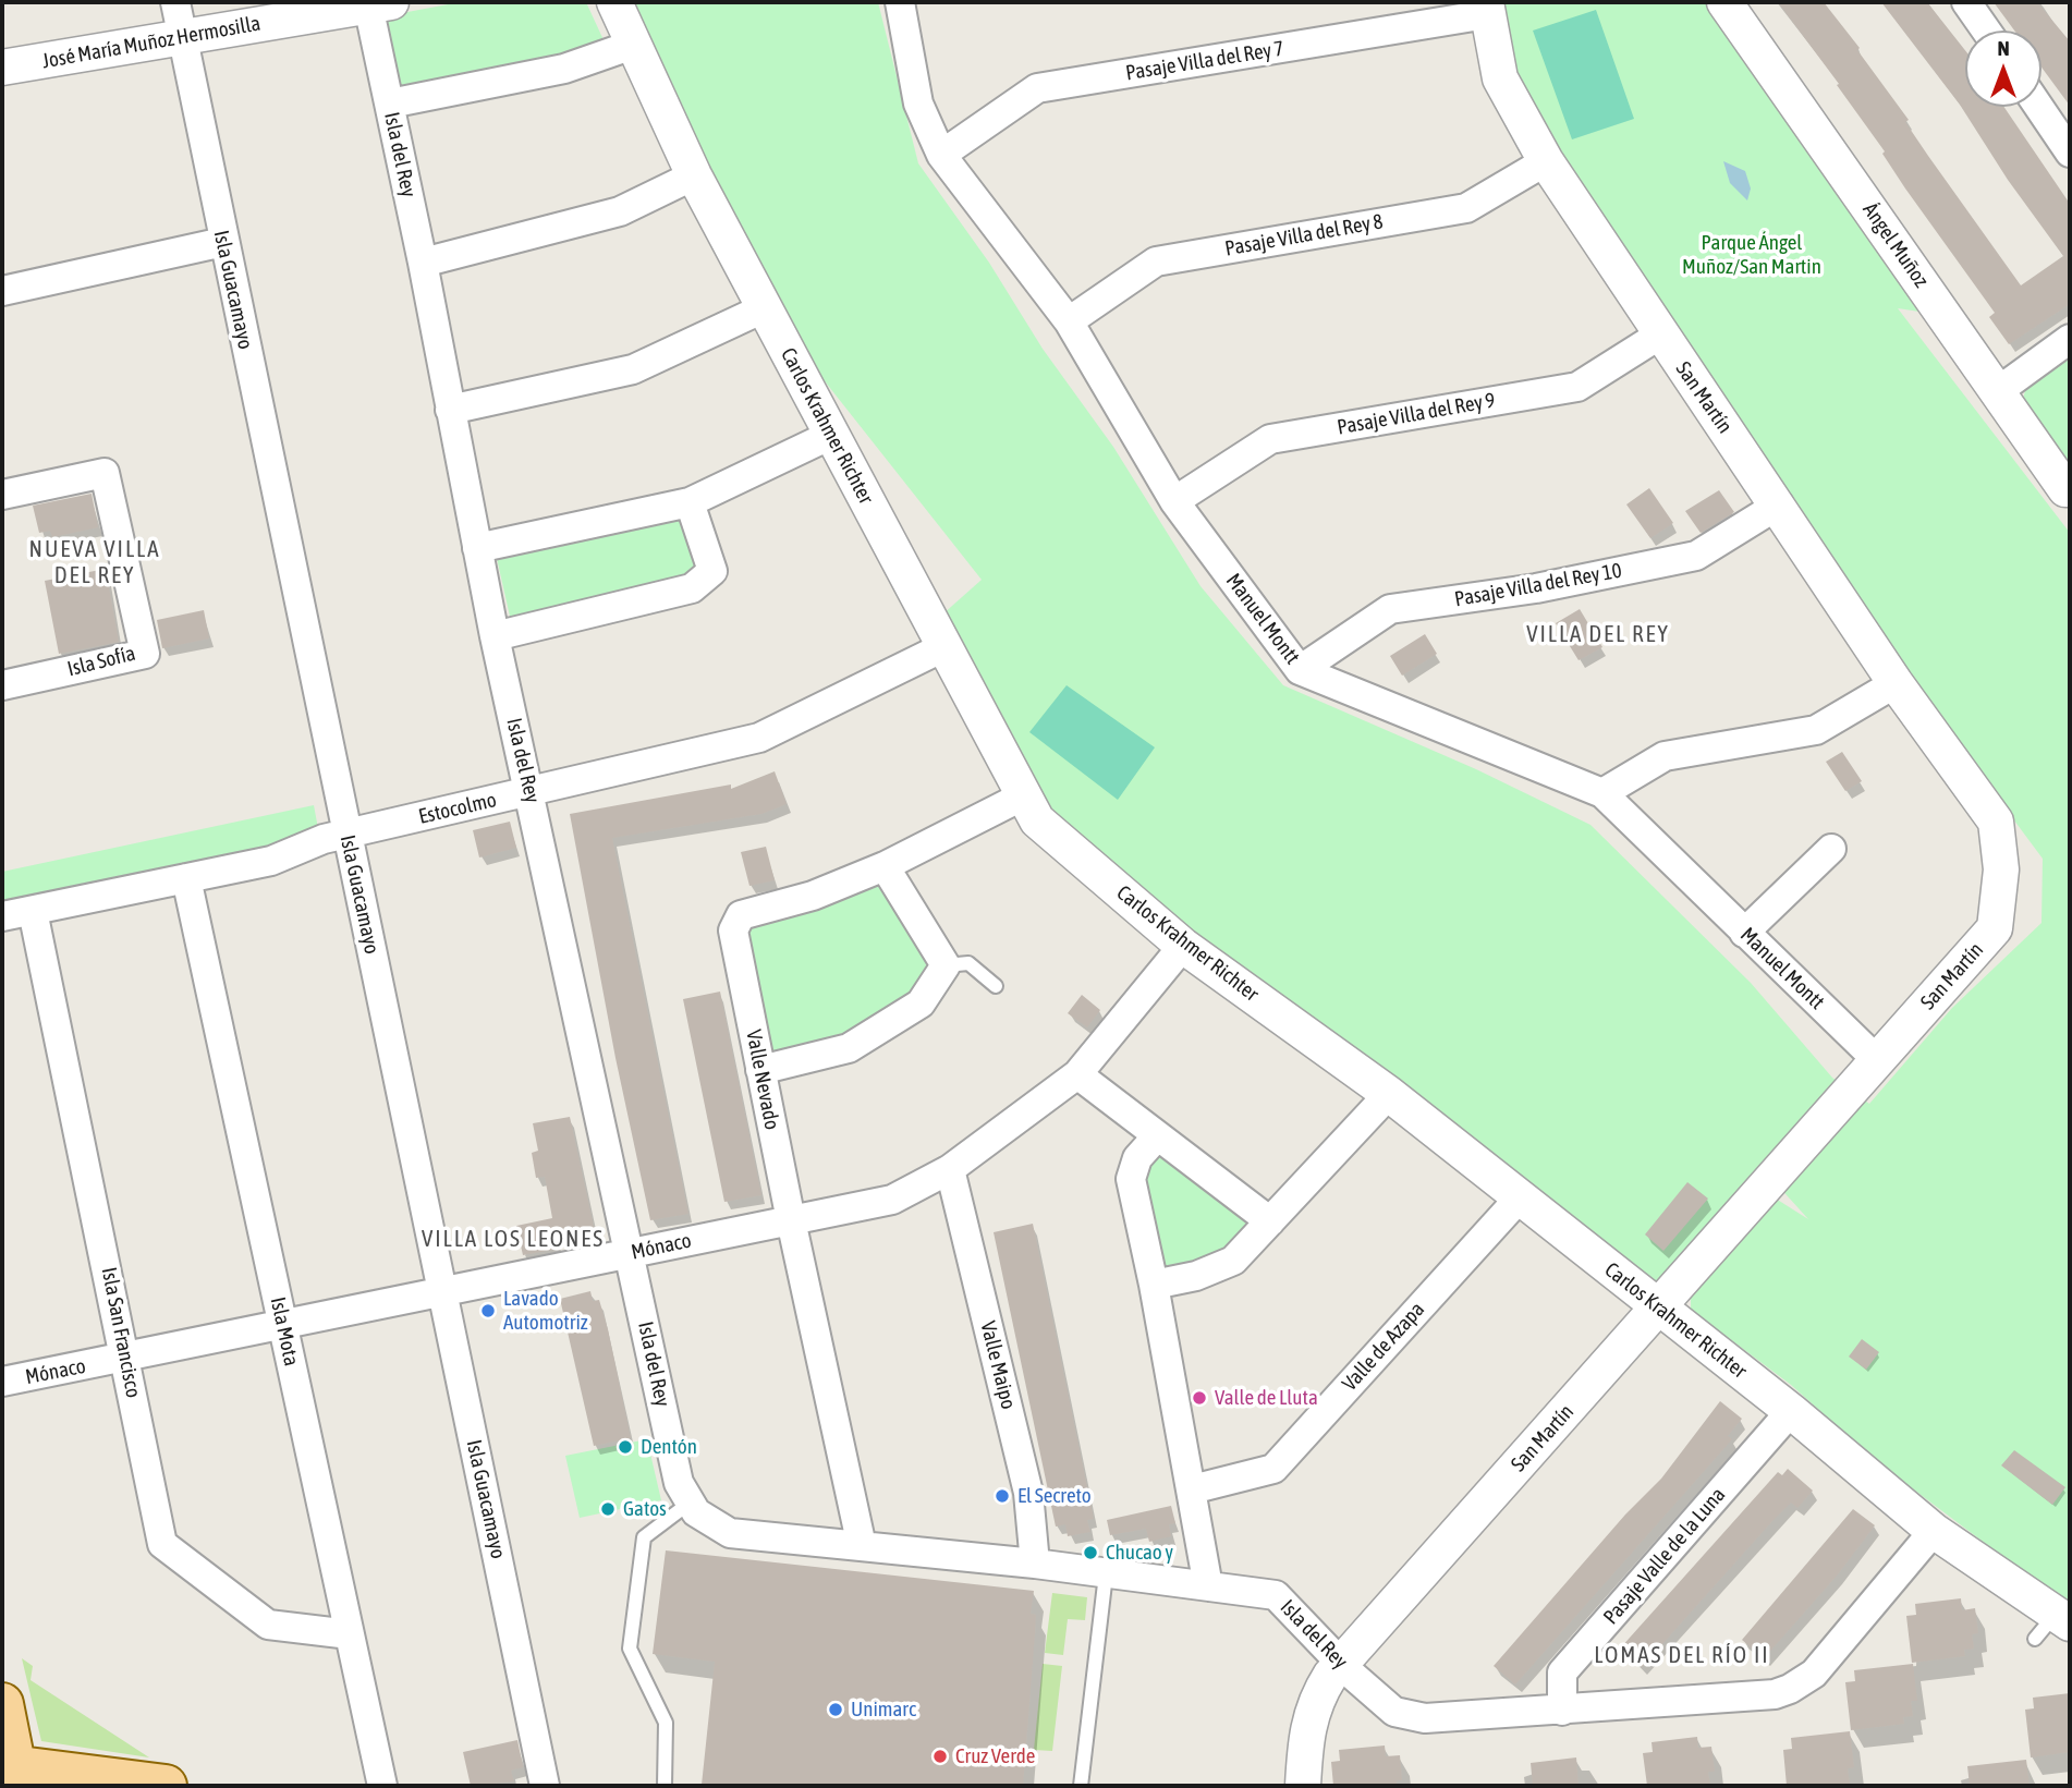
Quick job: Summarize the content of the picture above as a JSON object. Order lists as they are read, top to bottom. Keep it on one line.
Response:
{"streets":{"street":["José María Muñoz Hermosilla","Pasaje Villa del Rey 7","Isla del Rey","Pasaje Villa del Rey 8","Ángel Muñoz","Isla Guacamayo","San Martín","Pasaje Villa del Rey 9","Carlos Krahmer Richter","Pasaje Villa del Rey 10","Manuel Montt","Isla Sofía","Estocolmo","Valle Nevado","Mónaco","Isla Mota","Isla San Francisco","Valle de Azapa","Valle Maipo","Pasaje Valle de la Luna"]},"crossings":[["José María Muñoz Hermosilla","Isla del Rey"],["José María Muñoz Hermosilla","Isla Guacamayo"],["Pasaje Villa del Rey 7","San Martín"],["Pasaje Villa del Rey 7","Manuel Montt"],["Isla del Rey","San Martín"],["Isla del Rey","Carlos Krahmer Richter"],["Isla del Rey","Estocolmo"],["Isla del Rey","Valle Nevado"],["Isla del Rey","Mónaco"],["Isla del Rey","Valle Maipo"],["Isla del Rey","Pasaje Valle de la Luna"],["Pasaje Villa del Rey 8","San Martín"],["Pasaje Villa del Rey 8","Manuel Montt"],["Isla Guacamayo","Estocolmo"],["Isla Guacamayo","Mónaco"],["San Martín","Pasaje Villa del Rey 9"],["San Martín","Carlos Krahmer Richter"],["San Martín","Pasaje Villa del Rey 10"],["San Martín","Manuel Montt"],["Pasaje Villa del Rey 9","Manuel Montt"],["Carlos Krahmer Richter","Estocolmo"],["Carlos Krahmer Richter","Valle Nevado"],["Carlos Krahmer Richter","Mónaco"],["Carlos Krahmer Richter","Valle de Azapa"],["Carlos Krahmer Richter","Pasaje Valle de la Luna"],["Pasaje Villa del Rey 10","Manuel Montt"],["Estocolmo","Isla Mota"],["Estocolmo","Isla San Francisco"],["Valle Nevado","Mónaco"],["Mónaco","Isla Mota"],["Mónaco","Isla San Francisco"],["Mónaco","Valle Maipo"],["Isla Mota","Isla San Francisco"]],"districts":["NUEVA VILLA DEL REY","VILLA DEL REY","VILLA LOS LEONES","LOMAS DEL RÍO II"],"parks":["Parque Ángel Muñoz/San Martin"],"places":["Lavado Automotriz","Valle de Lluta","Dentón","El Secreto","Gatos","Chucao y","Unimarc","Cruz Verde"],"north":"top"}
